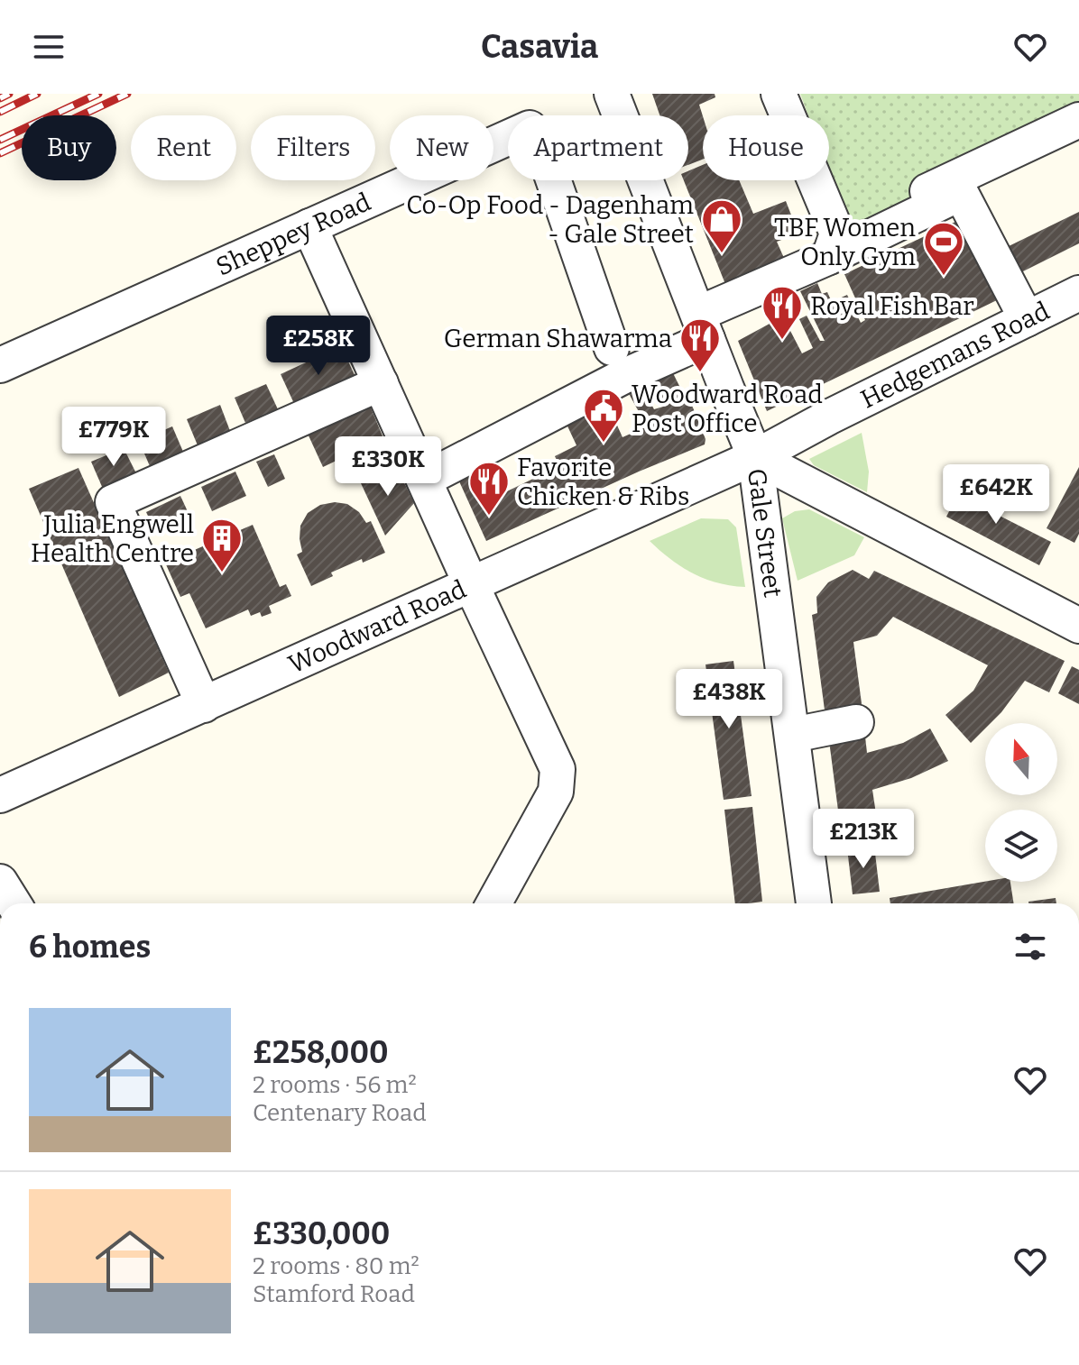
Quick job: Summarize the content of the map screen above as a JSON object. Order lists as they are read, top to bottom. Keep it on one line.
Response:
{"streets":{"street":["Sheppey Road","Hedgemans Road","Gale Street","Woodward Road"]},"crossings":[["Hedgemans Road","Gale Street"],["Hedgemans Road","Woodward Road"],["Gale Street","Woodward Road"]],"places":{"shop":["Co-Op Food - Dagenham - Gale Street"],"sports":["TBF Women Only Gym"],"restaurant":["Royal Fish Bar","German Shawarma","Favorite Chicken & Ribs"],"public building":["Woodward Road Post Office"],"building":["Julia Engwell Health Centre"]},"north":"top","page":{"header":"Casavia","chip":["Buy","Rent","Filters","New","Apartment","House"],"price":["£258K","£779K","£330K","£642K","£438K","£213K"],"heading":"6 homes","list":[{"name":"£258,000","note":"2 rooms · 56 m² · Centenary Road"},{"name":"£330,000","note":"2 rooms · 80 m² · Stamford Road"}]}}
